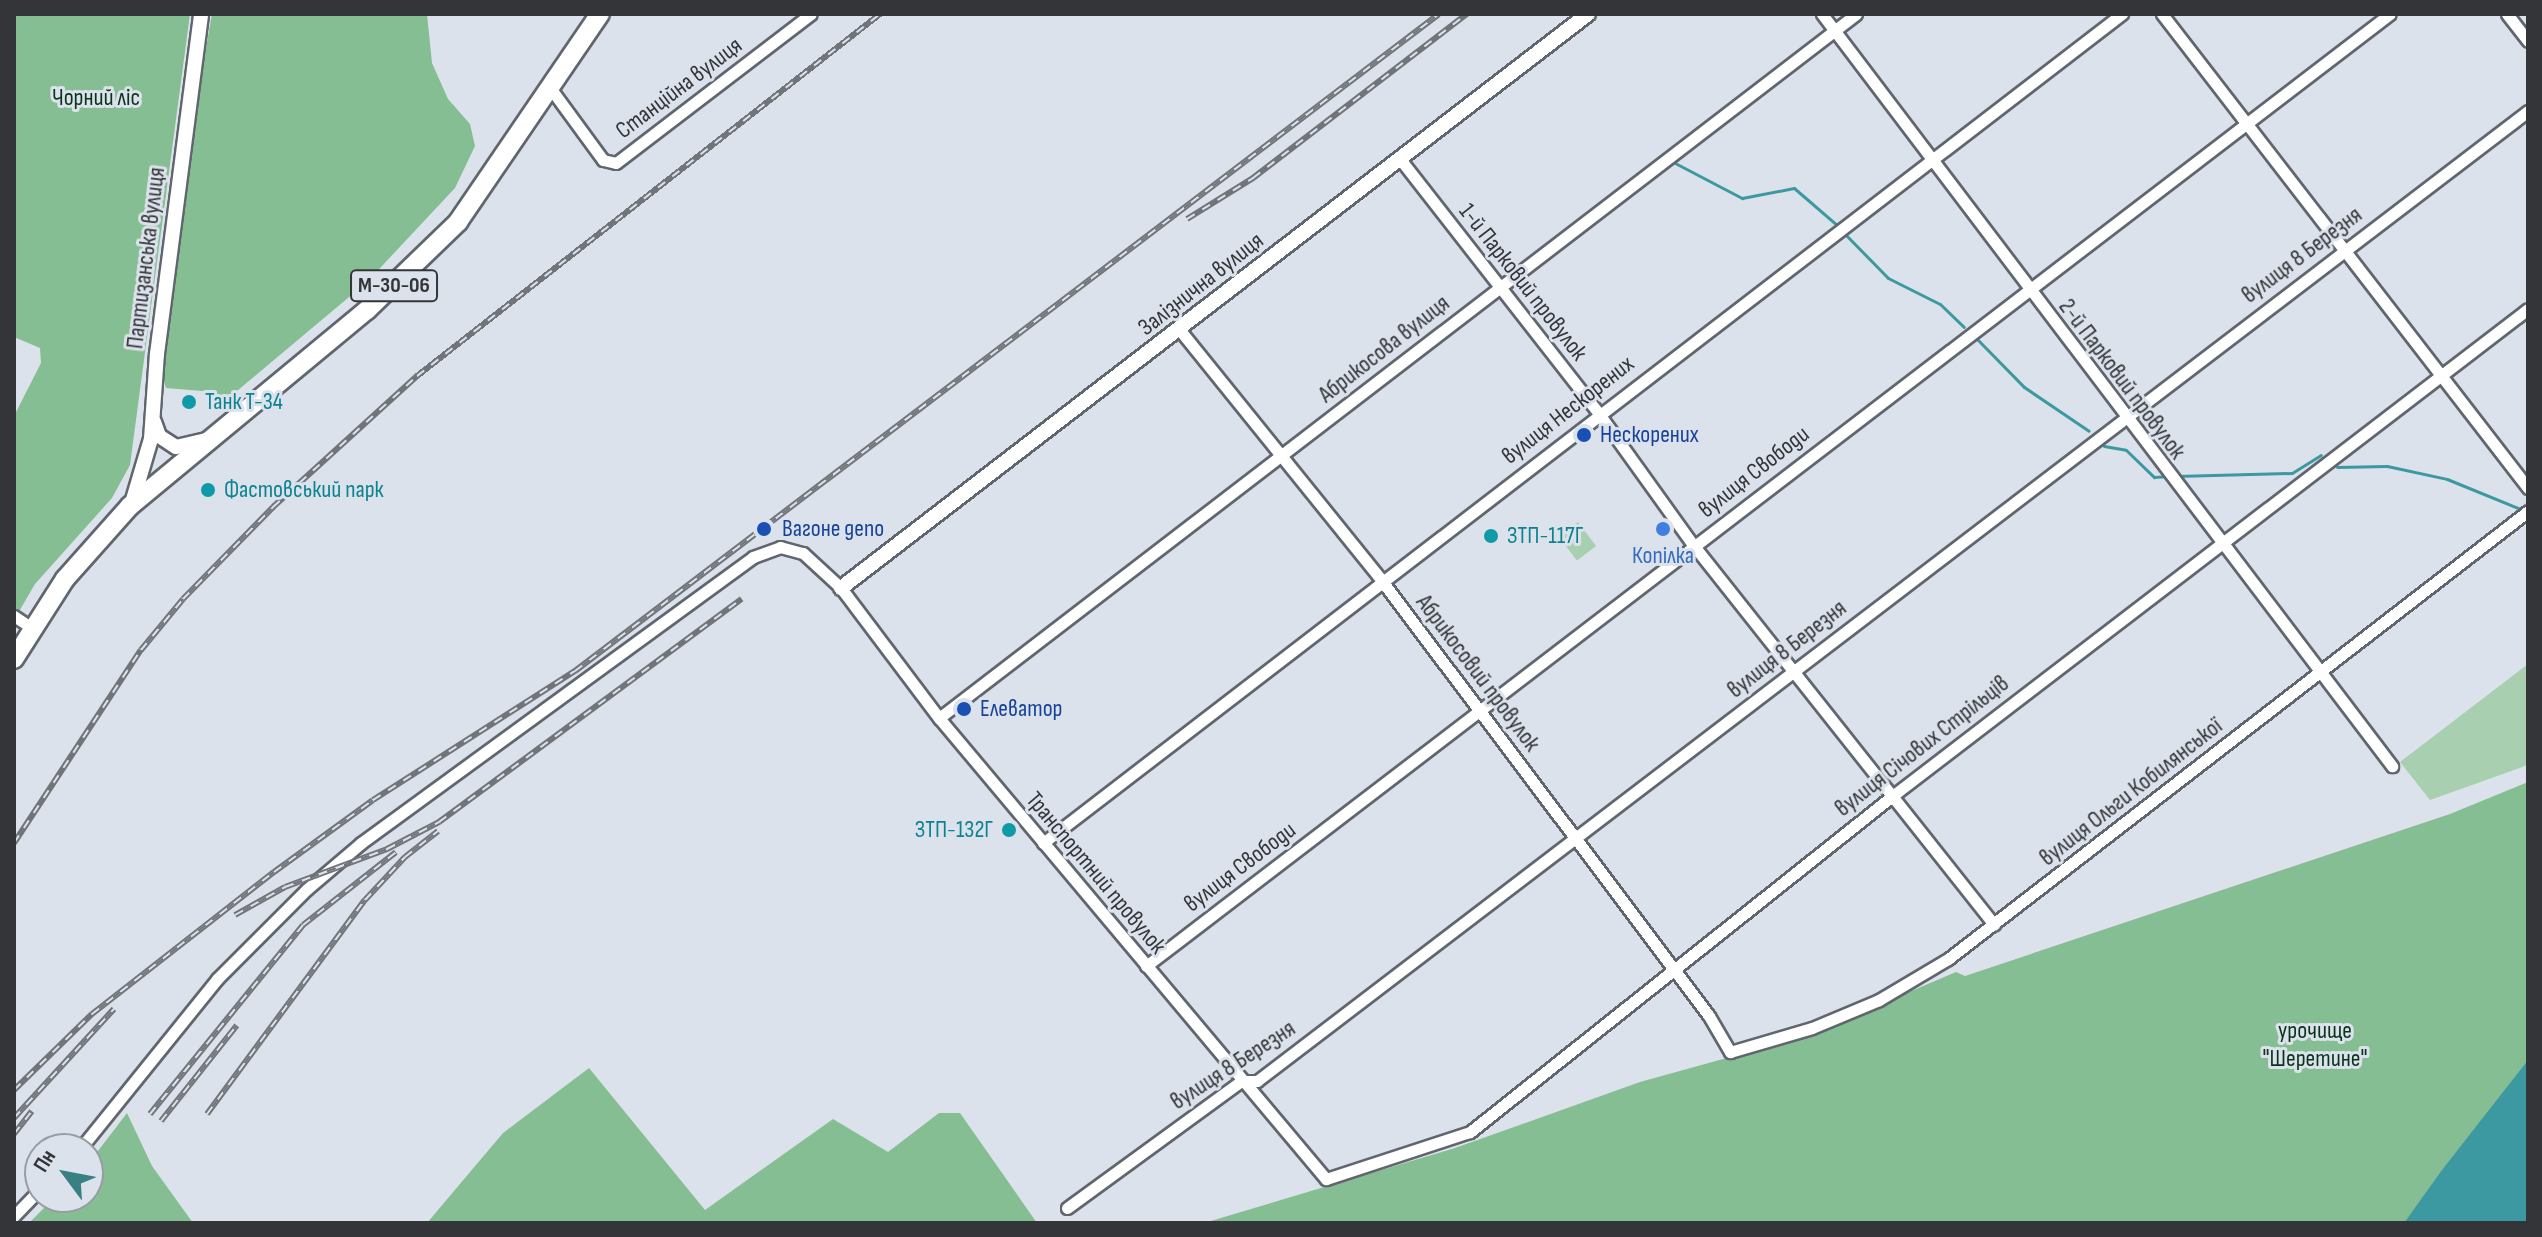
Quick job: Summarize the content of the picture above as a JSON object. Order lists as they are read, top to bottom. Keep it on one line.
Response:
{"streets":{"main road":["М-30-06"],"street":["Станційна вулиця","вулиця 8 Березня","Партизанська вулиця","1-й Парковий провулок","Залізнична вулиця","Абрикосова вулиця","2-й Парковий провулок","вулиця Нескорених","вулиця Свободи","Абрикосовий провулок","вулиця Січових Стрільців","вулиця Ольги Кобилянської","Транспортний провулок"]},"crossings":[["Станційна вулиця","М-30-06"],["вулиця 8 Березня","1-й Парковий провулок"],["вулиця 8 Березня","2-й Парковий провулок"],["вулиця 8 Березня","Абрикосовий провулок"],["вулиця 8 Березня","Транспортний провулок"],["Партизанська вулиця","М-30-06"],["1-й Парковий провулок","Залізнична вулиця"],["1-й Парковий провулок","Абрикосова вулиця"],["1-й Парковий провулок","вулиця Нескорених"],["1-й Парковий провулок","вулиця Свободи"],["1-й Парковий провулок","вулиця Січових Стрільців"],["1-й Парковий провулок","вулиця Ольги Кобилянської"],["Залізнична вулиця","Абрикосовий провулок"],["Залізнична вулиця","Транспортний провулок"],["Абрикосова вулиця","2-й Парковий провулок"],["Абрикосова вулиця","Абрикосовий провулок"],["Абрикосова вулиця","Транспортний провулок"],["2-й Парковий провулок","вулиця Нескорених"],["2-й Парковий провулок","вулиця Свободи"],["2-й Парковий провулок","вулиця Січових Стрільців"],["2-й Парковий провулок","вулиця Ольги Кобилянської"],["вулиця Нескорених","Абрикосовий провулок"],["вулиця Нескорених","Транспортний провулок"],["вулиця Свободи","Абрикосовий провулок"],["вулиця Свободи","Транспортний провулок"],["Абрикосовий провулок","вулиця Січових Стрільців"],["Абрикосовий провулок","вулиця Ольги Кобилянської"],["вулиця Січових Стрільців","Транспортний провулок"]],"parks":["Чорний ліс","урочище \"Шеретине\""],"places":["Танк Т-34","Нескорених","Фастовський парк","Вагоне депо","Копілка","ЗТП-117Г","Елеватор","ЗТП-132Г"],"north":"top left"}
